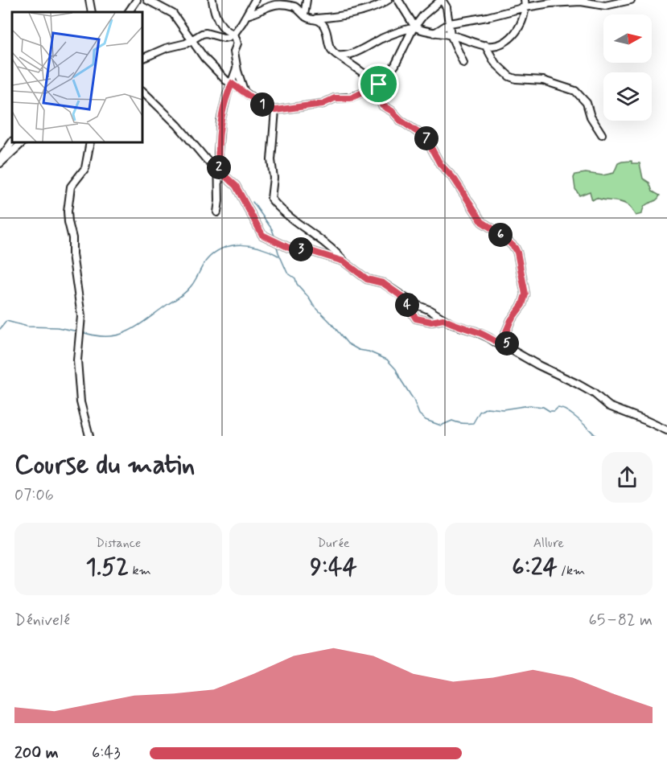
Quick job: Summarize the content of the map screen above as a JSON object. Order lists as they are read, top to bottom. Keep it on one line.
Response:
{"north":"right","page":{"pins":["1","7","2","6","3","4","5"],"heading":["Course du matin","07:06"],"stats":[["Distance","1.52 km"],["Durée","9:44"],["Allure","6:24 /km"]],"chart":["Dénivelé","65–82 m"],"list":[{"name":"200 m","note":"6:43"}]}}
